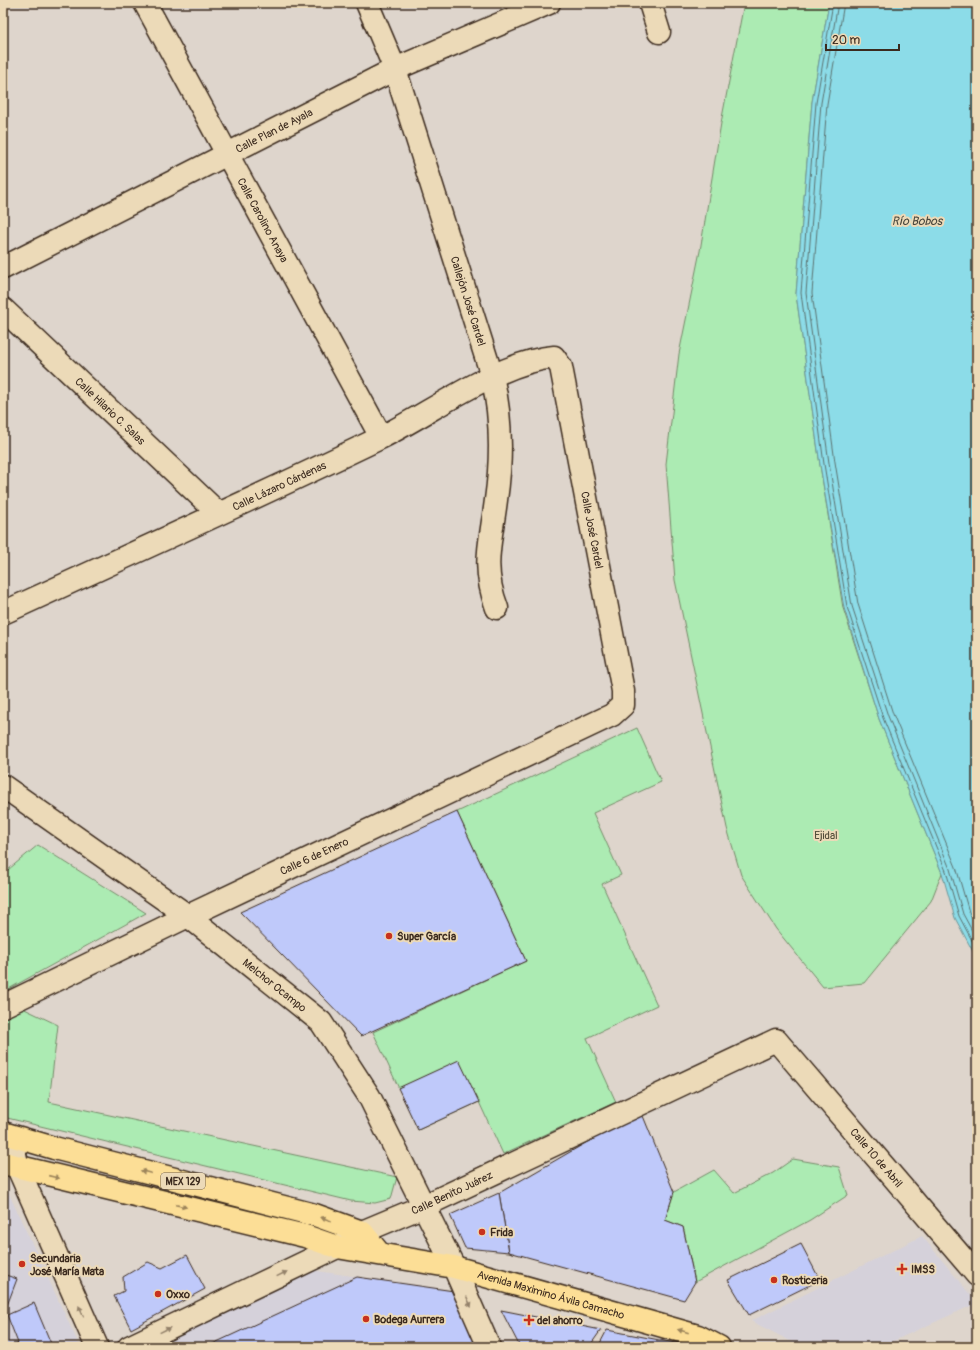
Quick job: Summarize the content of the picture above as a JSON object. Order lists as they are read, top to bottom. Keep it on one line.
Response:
{"streets":{"main road":["MEX 129","Avenida Maximino Ávila Camacho"],"street":["Calle Plan de Ayala","Calle Carolino Anaya","Callejón José Cardel","Calle Hilario C. Salas","Calle Lázaro Cárdenas","Calle José Cardel","Calle 6 de Enero","Melchor Ocampo","Calle 10 de Abril","Calle Benito Juárez"]},"crossings":[["Calle Plan de Ayala","Calle Carolino Anaya"],["Calle Plan de Ayala","Callejón José Cardel"],["Calle Carolino Anaya","Calle Lázaro Cárdenas"],["Callejón José Cardel","Calle Lázaro Cárdenas"],["Calle Hilario C. Salas","Calle Lázaro Cárdenas"],["Calle Lázaro Cárdenas","Calle José Cardel"],["Calle José Cardel","Calle 6 de Enero"],["Calle 6 de Enero","Melchor Ocampo"],["Melchor Ocampo","Calle Benito Juárez"],["Melchor Ocampo","Avenida Maximino Ávila Camacho"],["Calle 10 de Abril","Calle Benito Juárez"],["MEX 129","Calle Benito Juárez"],["MEX 129","Avenida Maximino Ávila Camacho"],["Calle Benito Juárez","Avenida Maximino Ávila Camacho"]],"one_way":["Avenida Maximino Ávila Camacho"],"water":["Río Bobos"],"parks":["Ejidal"],"places":{"other":["Super García","Frida","Secundaria José María Mata","Rosticeria","Oxxo","Bodega Aurrera"],"health":["IMSS","del ahorro"]},"scale_bar":"20 m"}
